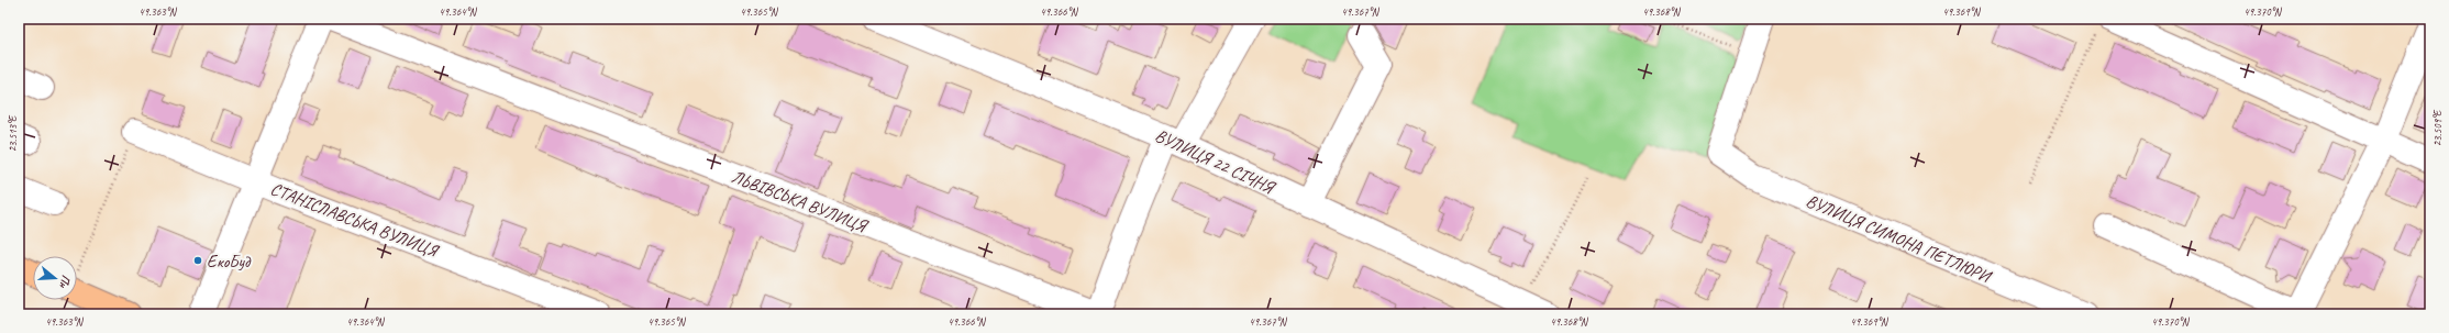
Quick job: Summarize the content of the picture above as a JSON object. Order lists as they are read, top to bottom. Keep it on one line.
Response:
{"streets":{"street":["ВУЛИЦЯ 22 СІЧНЯ","ЛЬВІВСЬКА ВУЛИЦЯ","СТАНІСЛАВСЬКА ВУЛИЦЯ","ВУЛИЦЯ СИМОНА ПЕТЛЮРИ"]},"places":["ЕкоБуд"],"north":"right","coordinates":["49.363°N","49.364°N","49.365°N","49.366°N","49.367°N","49.368°N","49.369°N","49.370°N","23.509°E","23.513°E"]}
